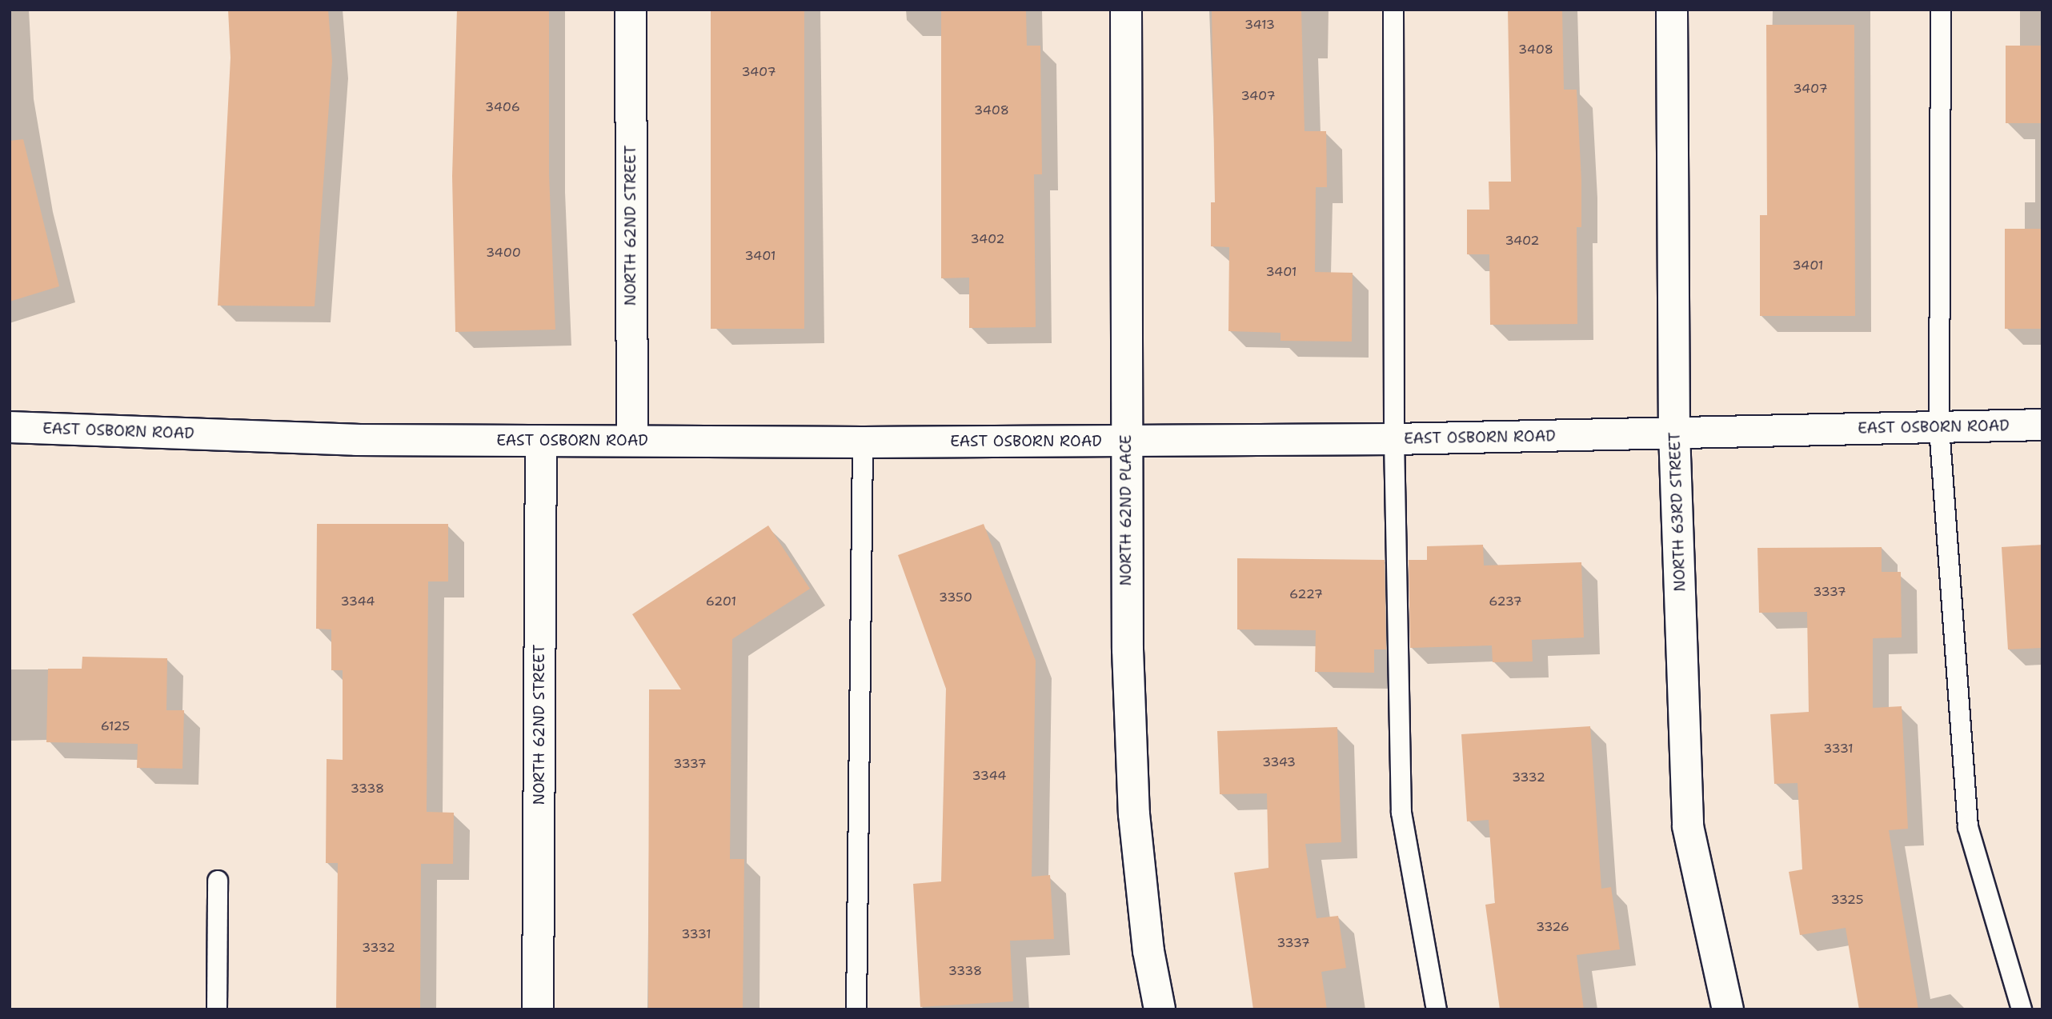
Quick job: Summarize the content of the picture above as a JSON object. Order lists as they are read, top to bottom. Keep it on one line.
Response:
{"streets":{"street":["NORTH 62ND STREET","EAST OSBORN ROAD","NORTH 62ND PLACE","NORTH 63RD STREET"]},"crossings":[["NORTH 62ND STREET","EAST OSBORN ROAD"],["EAST OSBORN ROAD","NORTH 62ND PLACE"],["EAST OSBORN ROAD","NORTH 63RD STREET"]],"house_numbers":["3413","3408","3407","3407","3407","3406","3408","3402","3402","3400","3401","3401","3401","3337","6227","3350","3344","6201","6237","6125","3331","3343","3337","3344","3332","3338","3325","3326","3331","3337","3332","3338"]}
